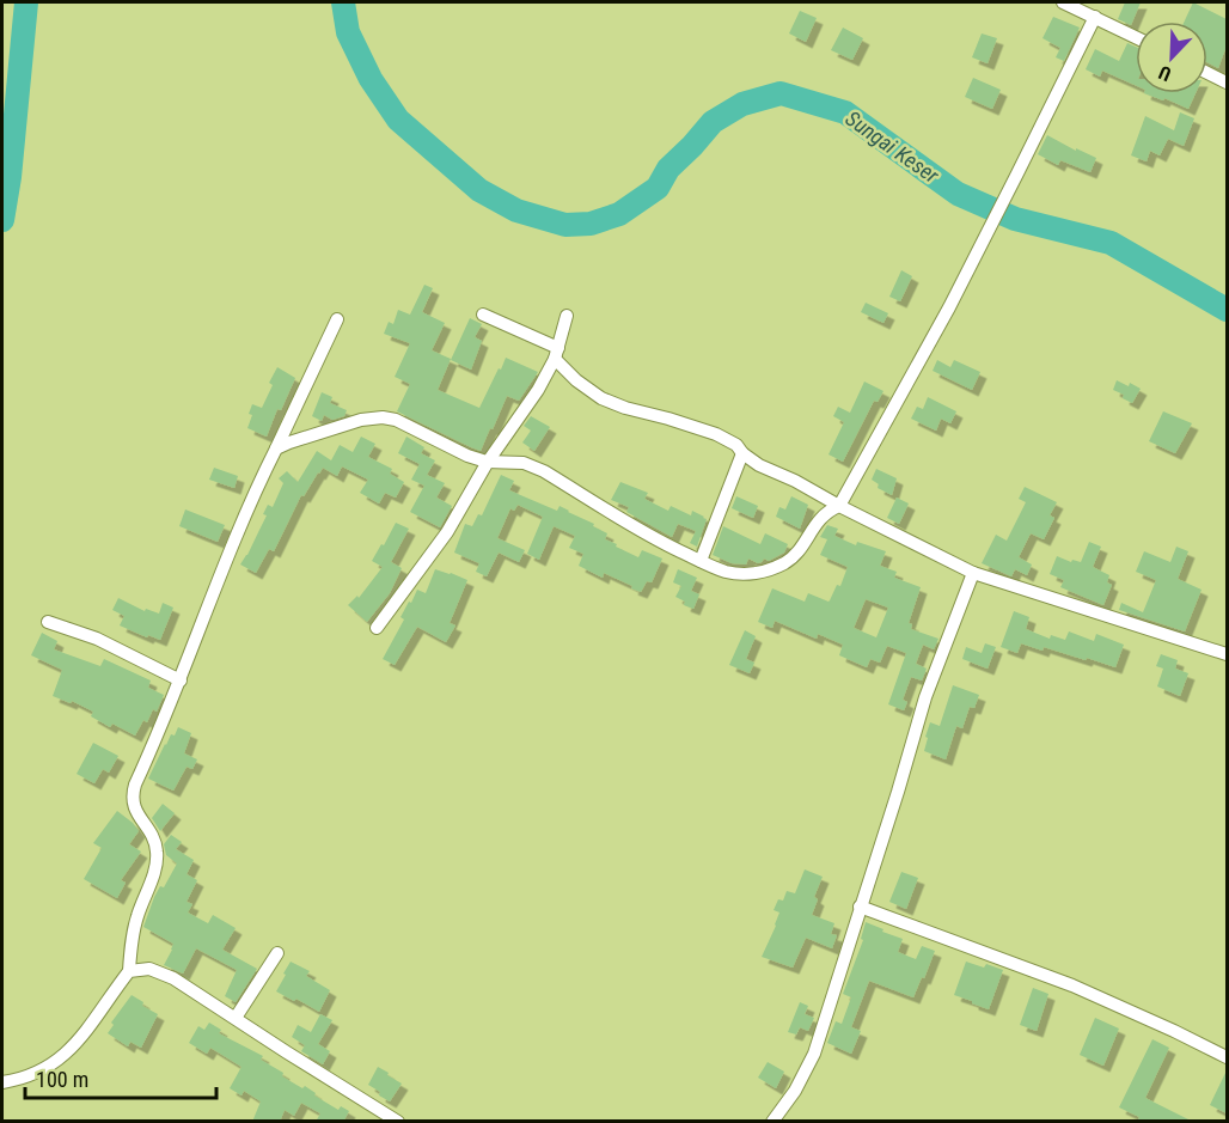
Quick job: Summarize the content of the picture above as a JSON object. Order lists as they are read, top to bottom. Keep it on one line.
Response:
{"water":["Sungai Keser"],"scale_bar":"100 m","north":"bottom left"}
